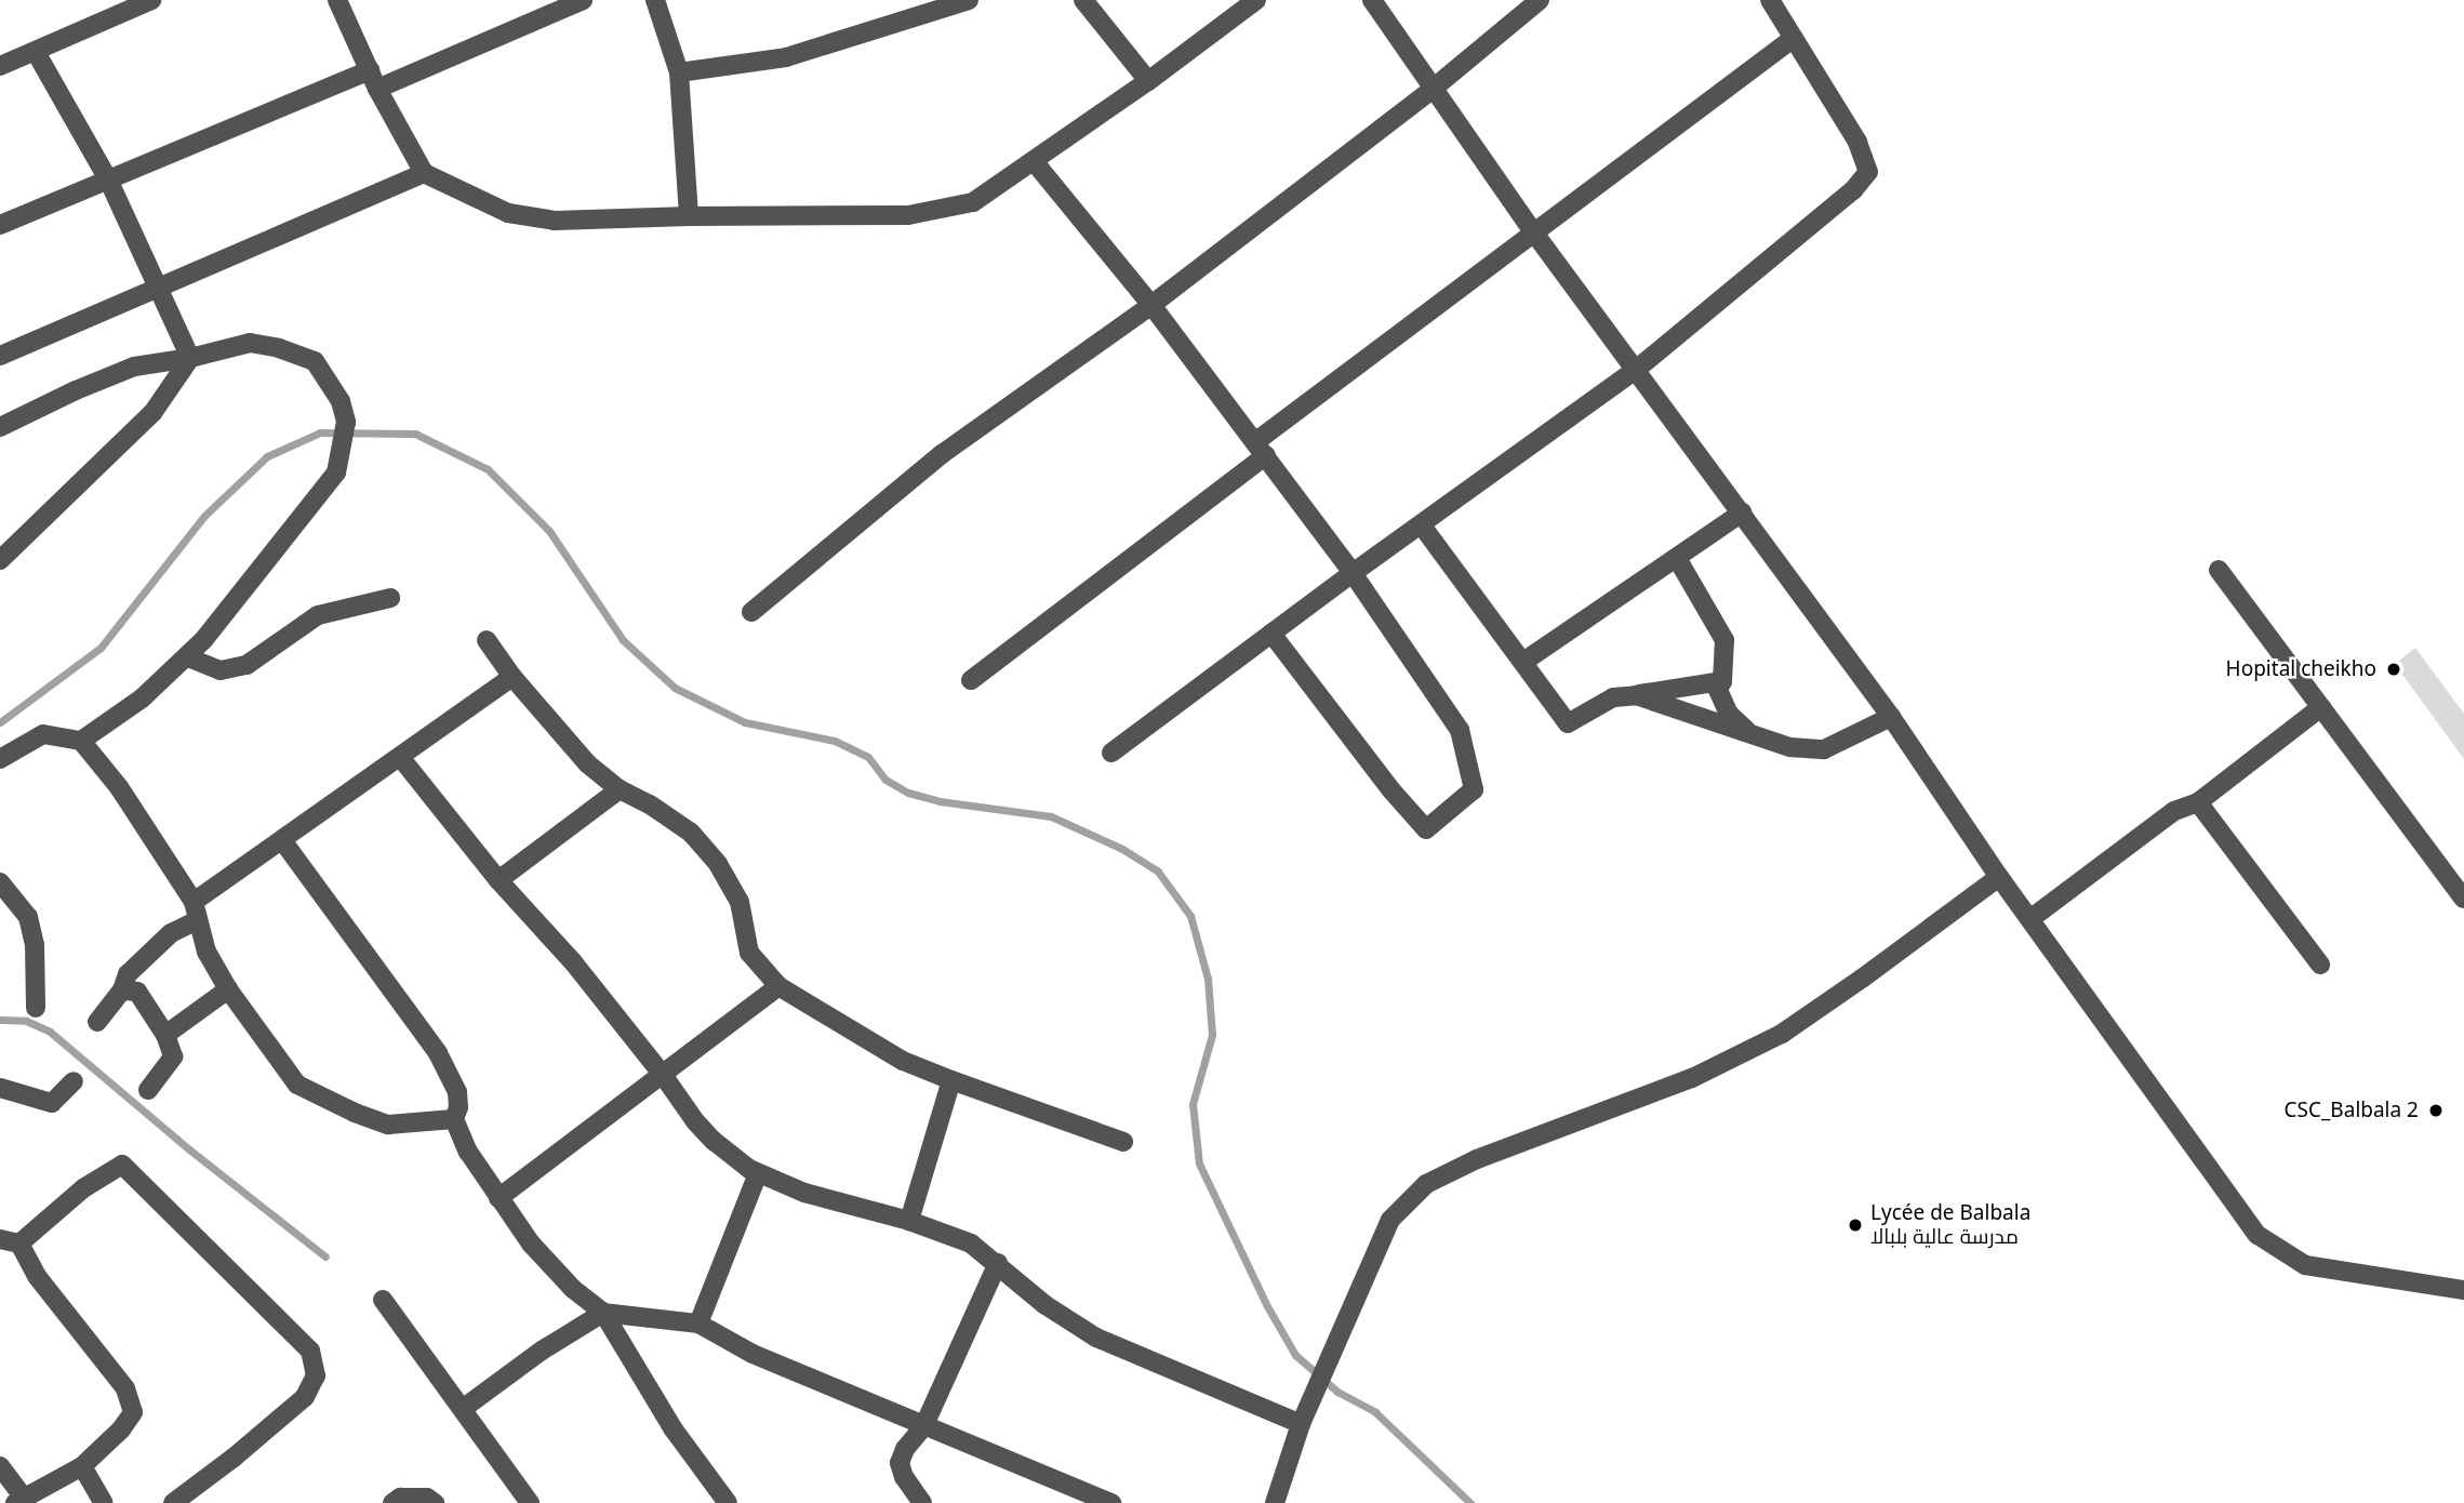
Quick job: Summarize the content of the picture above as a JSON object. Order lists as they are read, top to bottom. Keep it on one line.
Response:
{"places":["Hopital cheikho","CSC_Balbala 2","Lycée de Balbala مدرسة عالية بلبالا"]}
